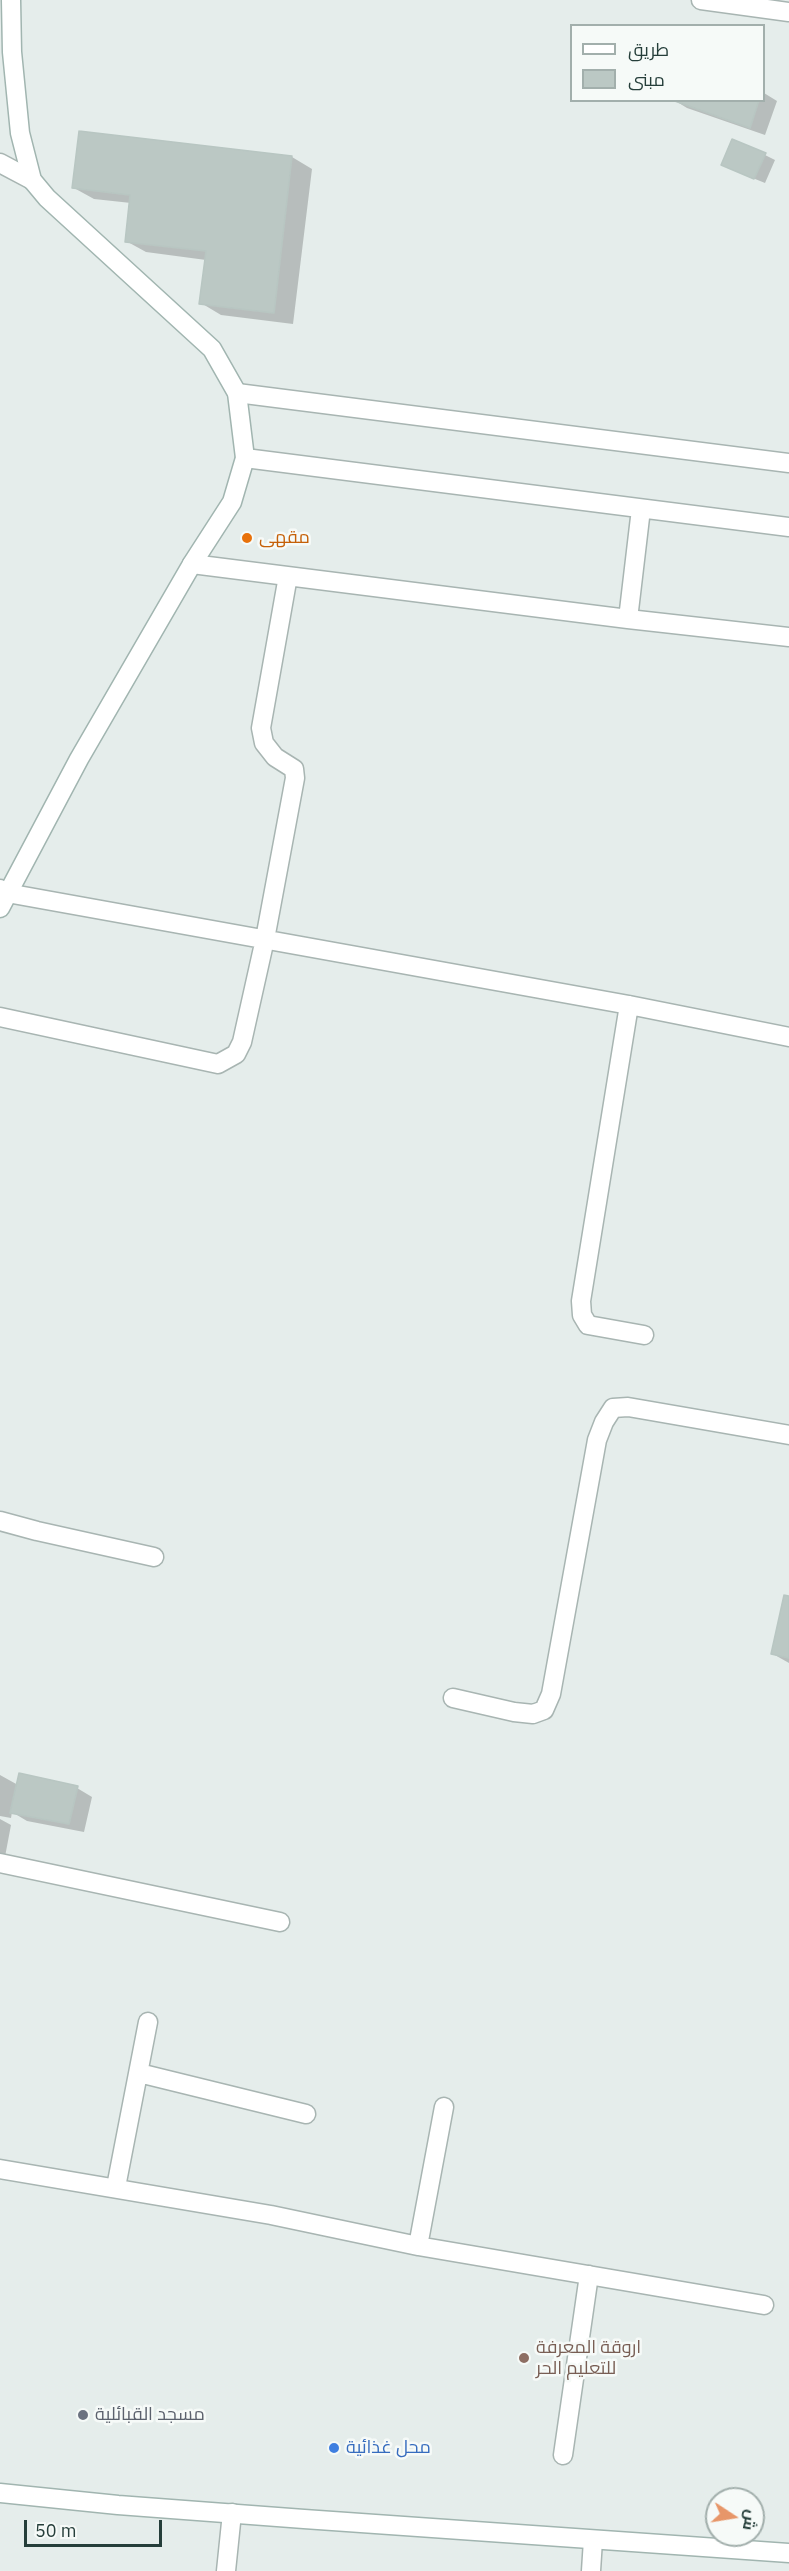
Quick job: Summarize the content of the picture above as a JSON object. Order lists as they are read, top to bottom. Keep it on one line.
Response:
{"places":["مقهى","اروقة المعرفة للتعليم الحر","مسجد القبائلية","محل غذائية"],"legend":["طريق","مبنى"],"scale_bar":"50 m","north":"right"}
